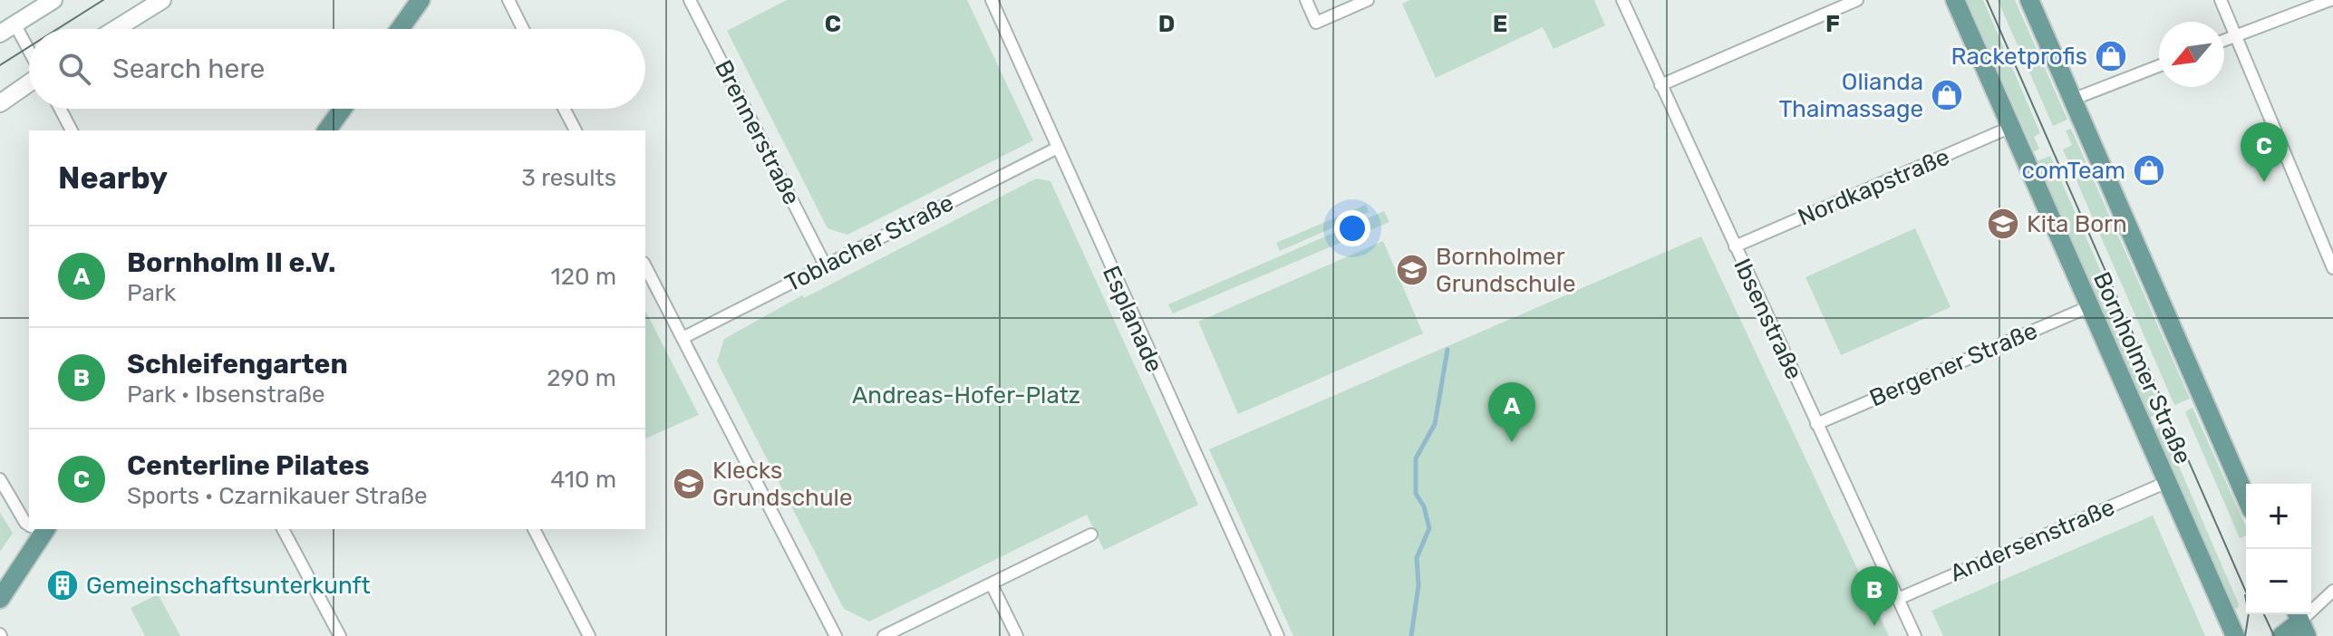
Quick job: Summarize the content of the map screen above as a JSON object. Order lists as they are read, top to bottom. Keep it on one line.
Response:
{"streets":{"main road":["Bornholmer Straße"],"street":["Brennerstraße","Nordkapstraße","Toblacher Straße","Esplanade","Ibsenstraße","Bergener Straße","Andersenstraße"]},"crossings":[["Brennerstraße","Toblacher Straße"],["Nordkapstraße","Ibsenstraße"],["Nordkapstraße","Bornholmer Straße"],["Toblacher Straße","Esplanade"],["Ibsenstraße","Bergener Straße"],["Ibsenstraße","Andersenstraße"],["Bergener Straße","Bornholmer Straße"],["Bornholmer Straße","Andersenstraße"]],"parks":["Andreas-Hofer-Platz"],"places":{"shop":["Racketprofis","Olianda Thaimassage","comTeam"],"school or university":["Kita Born","Bornholmer Grundschule","Klecks Grundschule"],"building":["Gemeinschaftsunterkunft"]},"north":"bottom left","page":{"search":"Search here","pins":["C","A","B"],"heading":["Nearby","3 results"],"list":[{"mark":"A","name":"Bornholm II e.V.","note":"Park","value":"120 m"},{"mark":"B","name":"Schleifengarten","note":"Park · Ibsenstraße","value":"290 m"},{"mark":"C","name":"Centerline Pilates","note":"Sports · Czarnikauer Straße","value":"410 m"}],"map_buttons":["+","−"]},"grid":{"columns":["C","D","E","F"]}}
